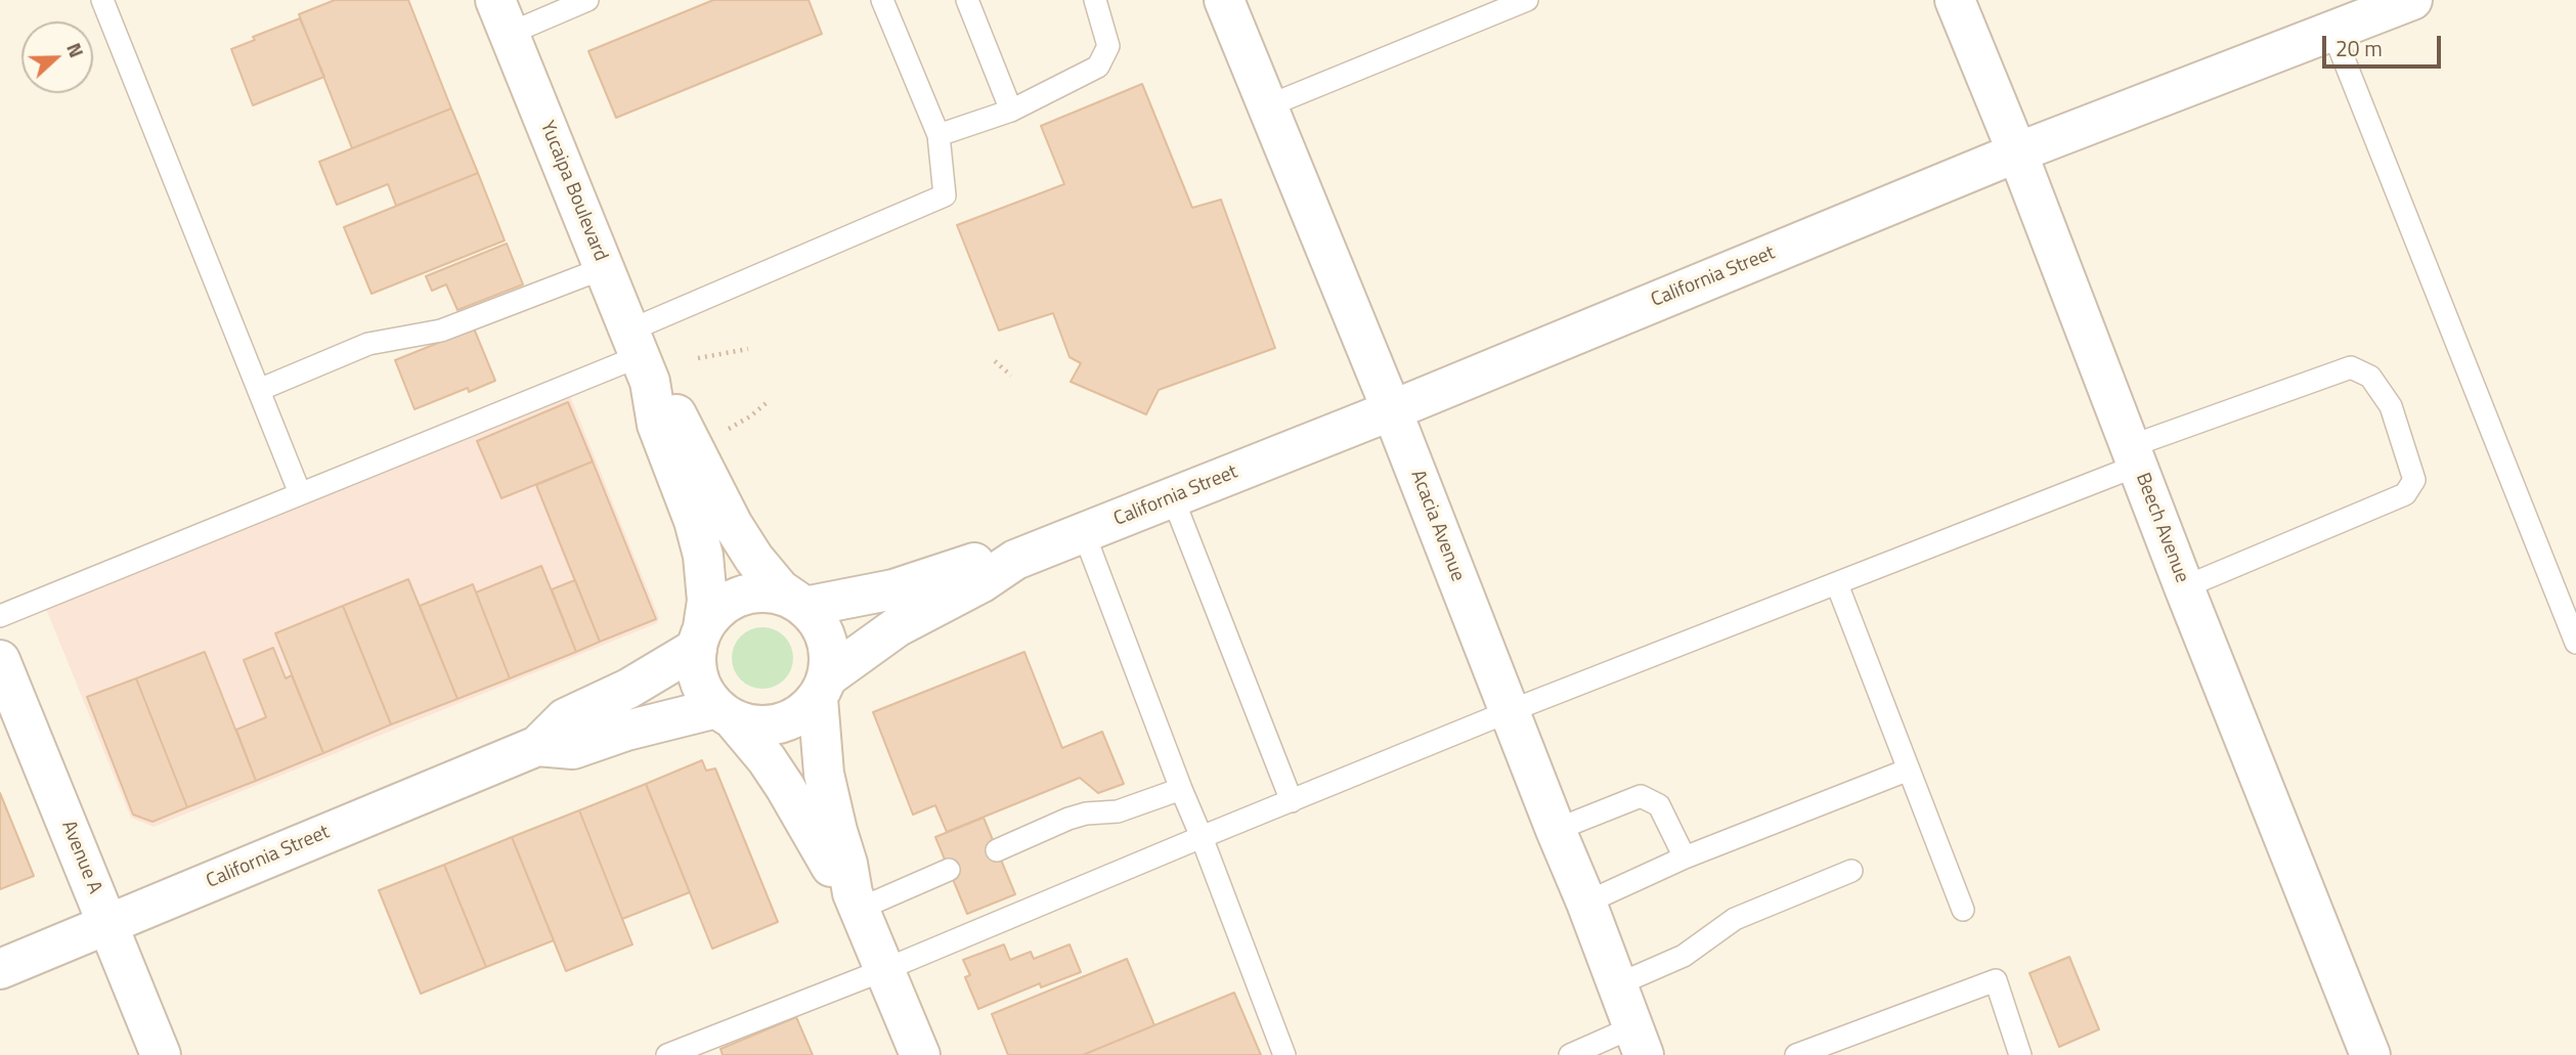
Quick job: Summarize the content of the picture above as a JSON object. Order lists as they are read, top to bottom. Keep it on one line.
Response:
{"streets":{"street":["Yucaipa Boulevard","California Street","Acacia Avenue","Beech Avenue","Avenue A"]},"crossings":[["Yucaipa Boulevard","California Street"],["California Street","Acacia Avenue"],["California Street","Beech Avenue"],["California Street","Avenue A"]],"scale_bar":"20 m","north":"right"}
